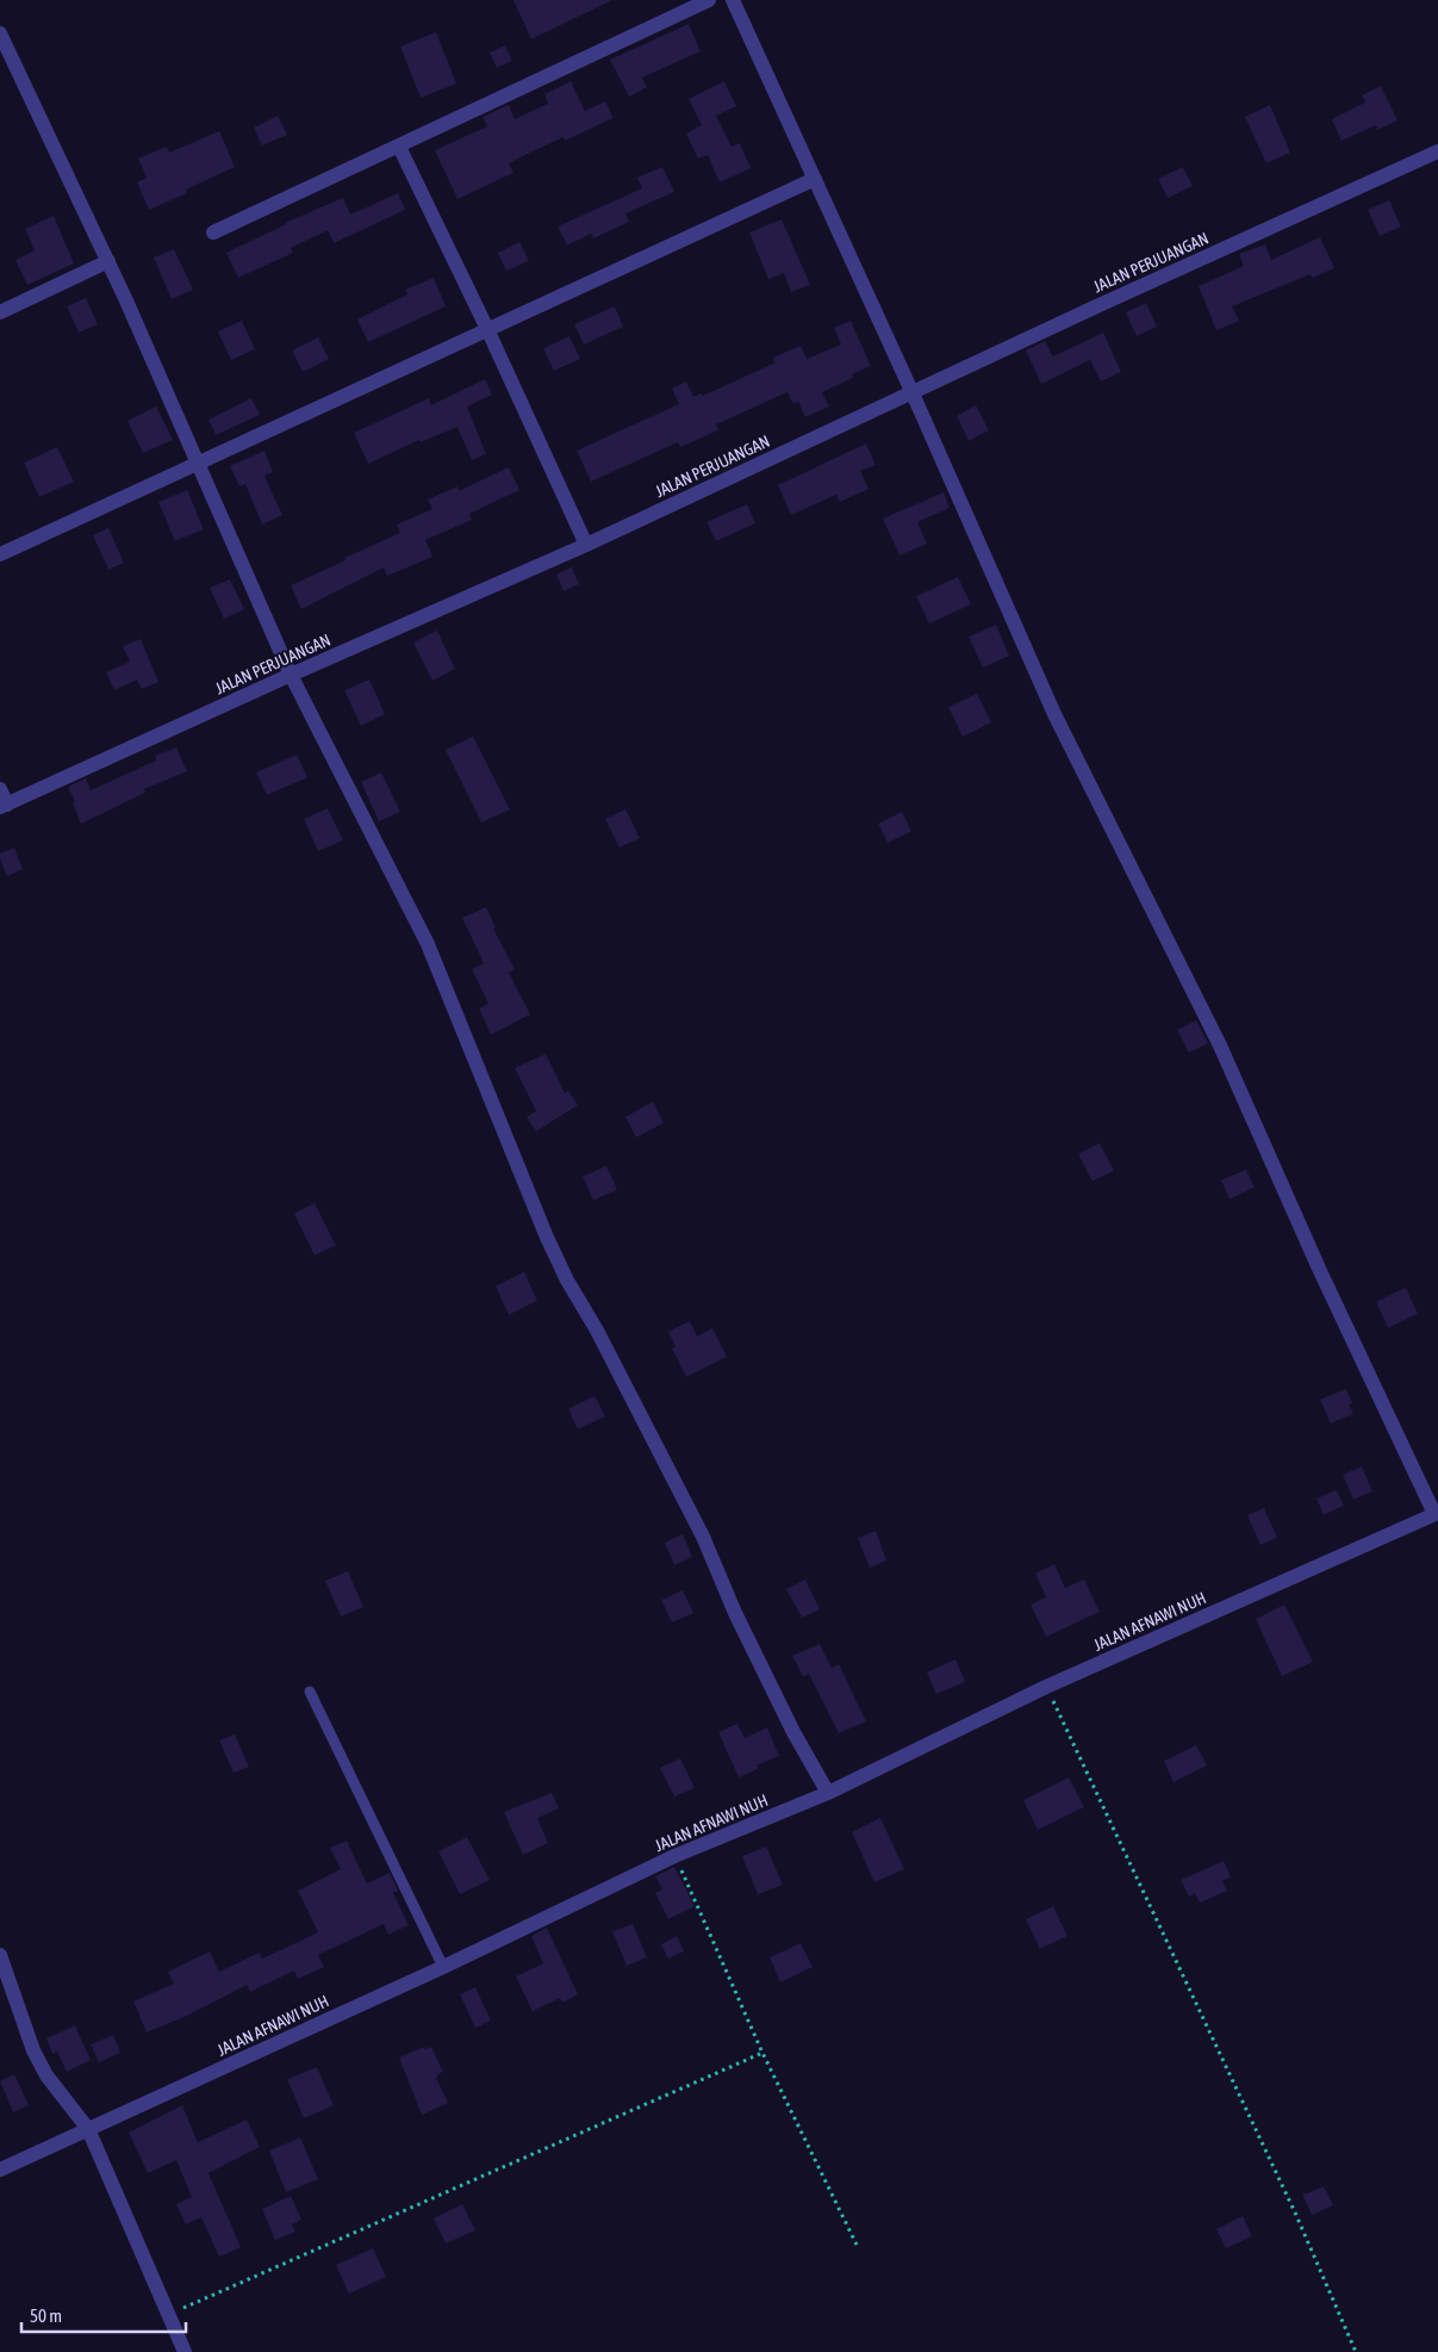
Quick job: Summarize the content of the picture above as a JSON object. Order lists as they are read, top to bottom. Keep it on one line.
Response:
{"streets":{"street":["JALAN PERJUANGAN","JALAN AFNAWI NUH"]},"scale_bar":"50 m"}
